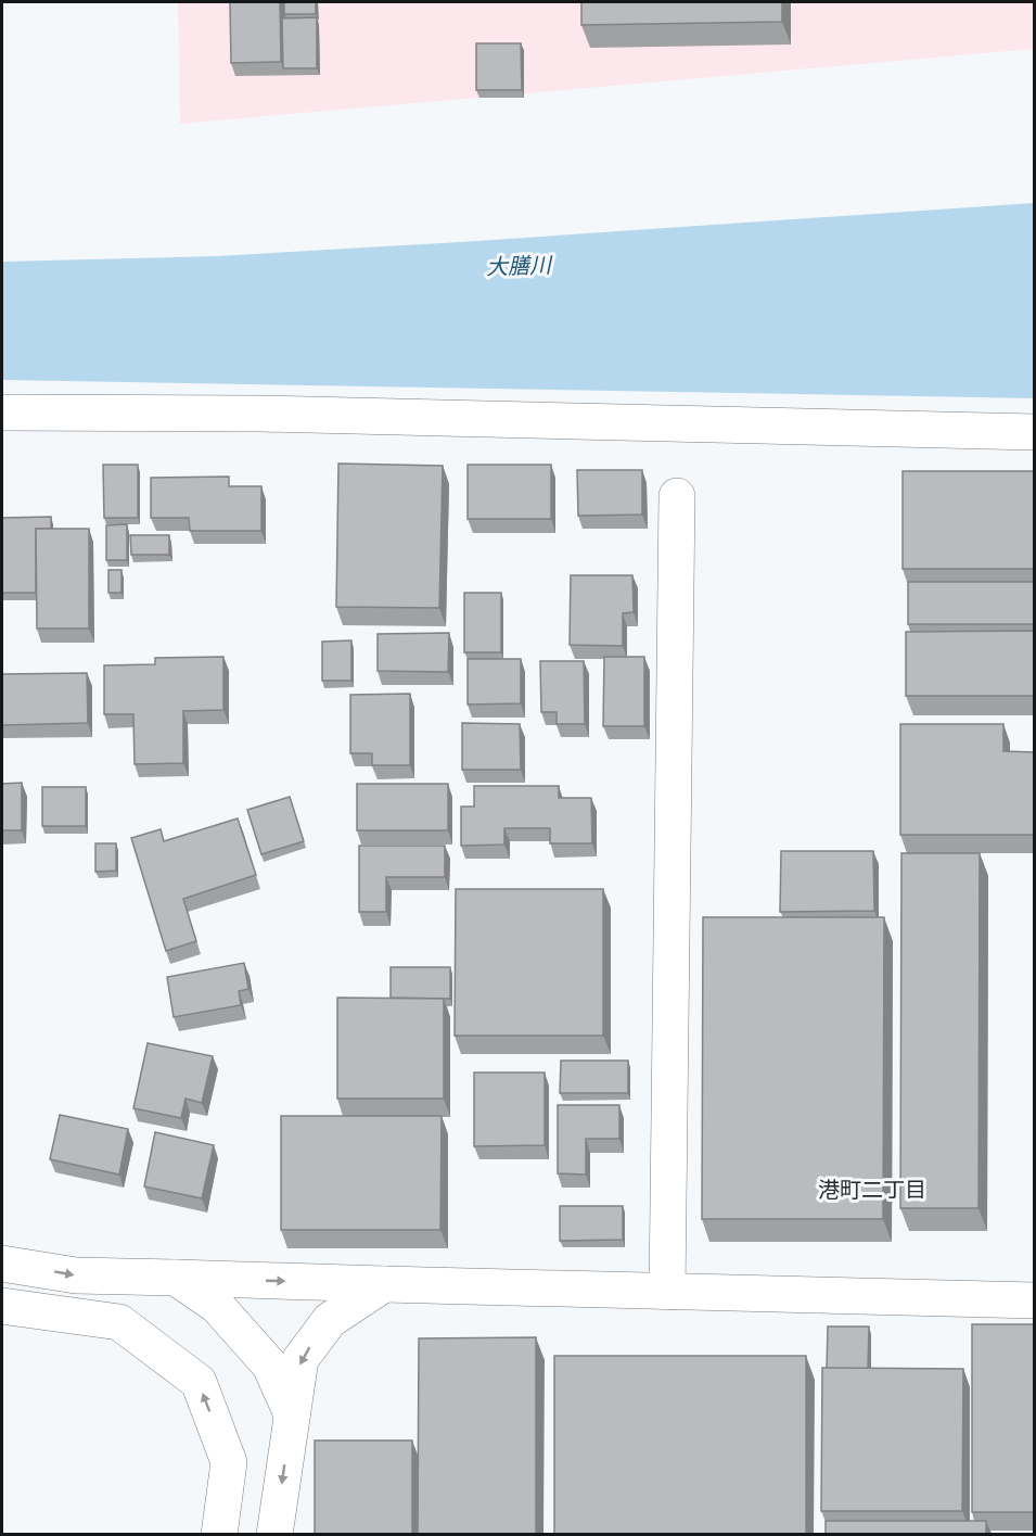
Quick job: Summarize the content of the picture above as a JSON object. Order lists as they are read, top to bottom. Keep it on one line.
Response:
{"districts":["港町二丁目"],"water":["大膳川"]}
